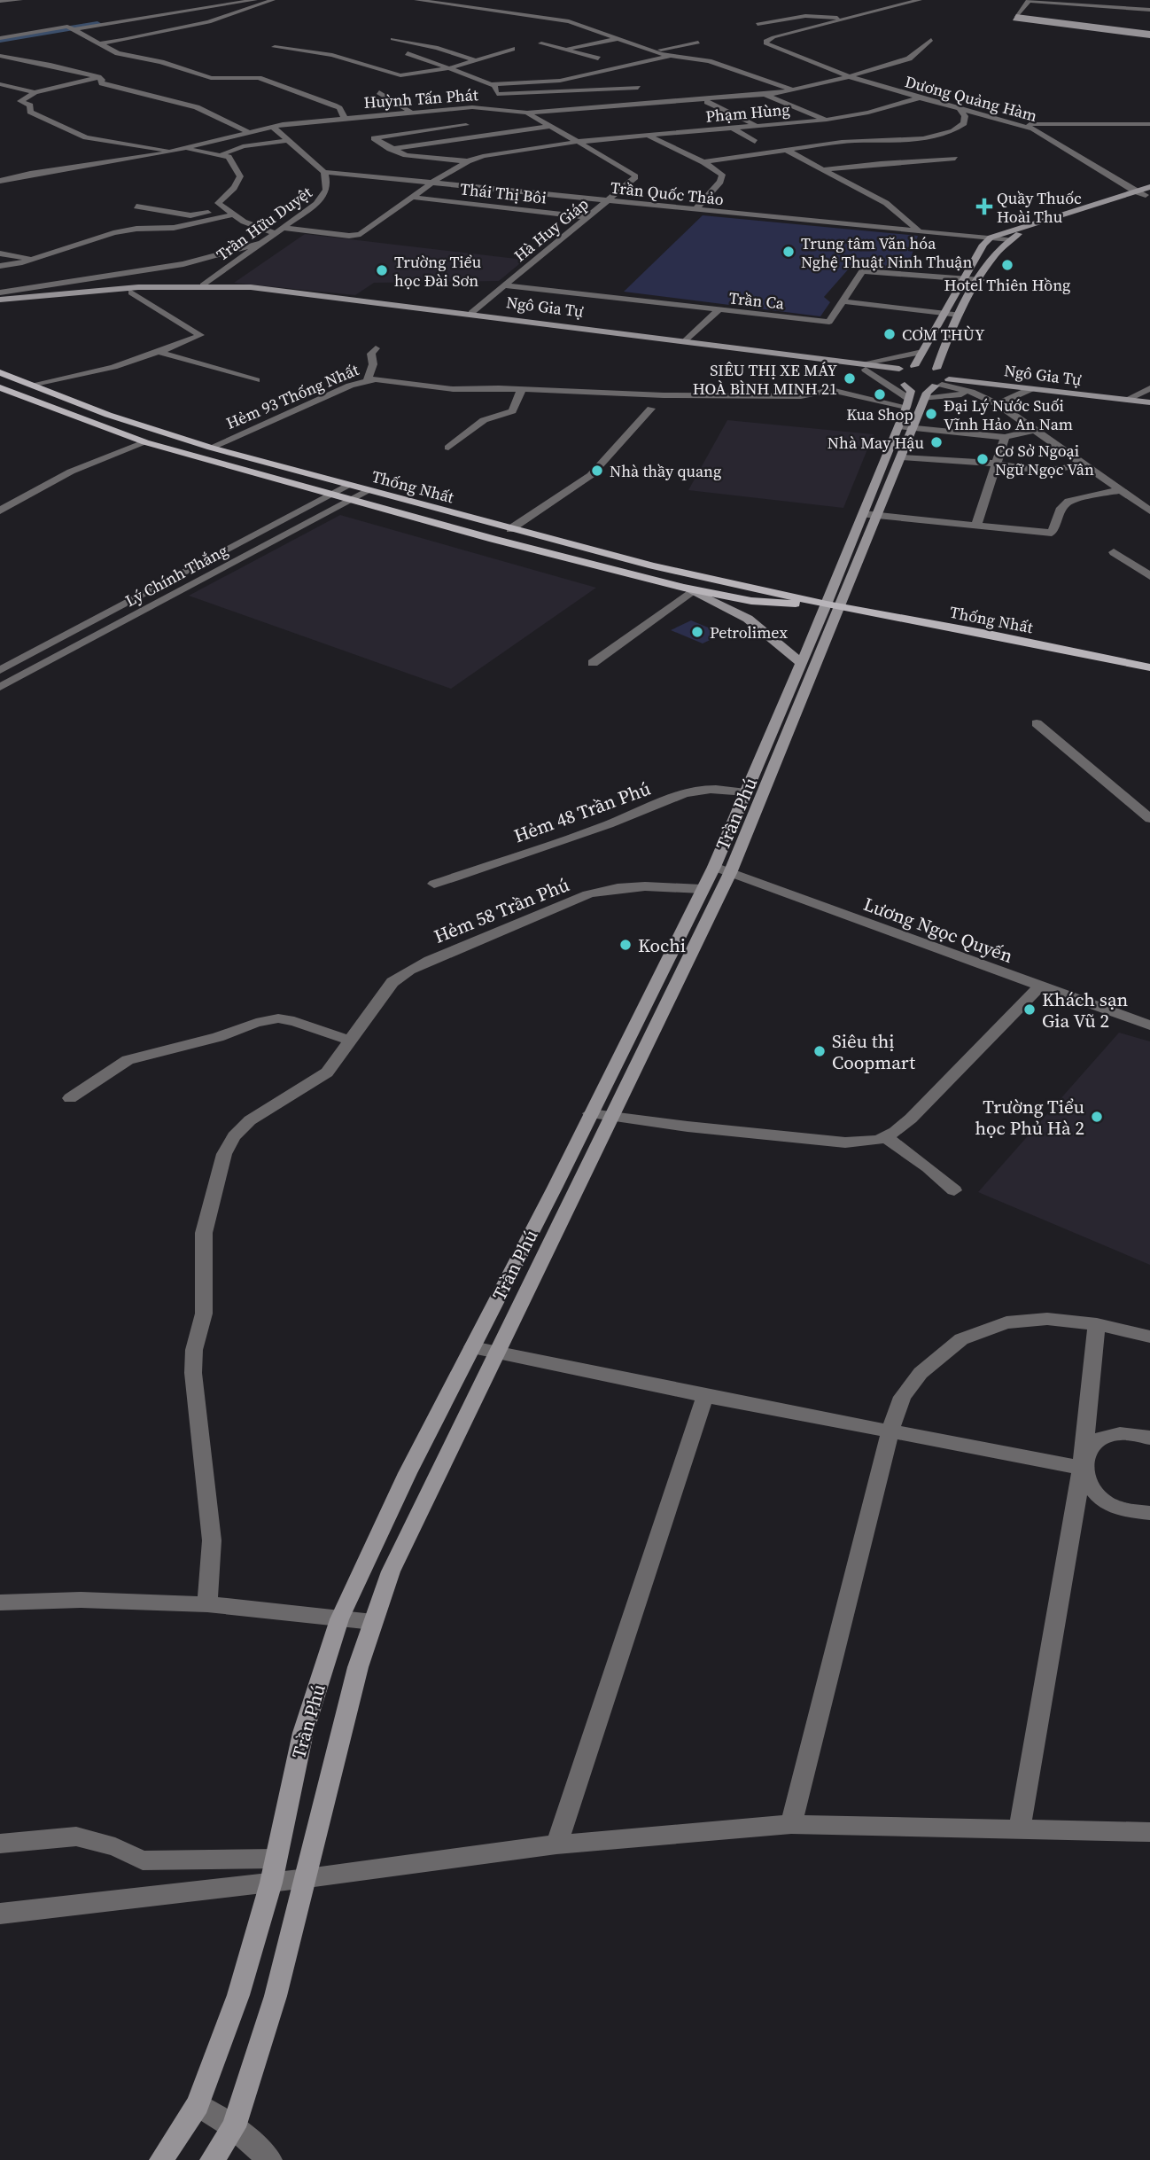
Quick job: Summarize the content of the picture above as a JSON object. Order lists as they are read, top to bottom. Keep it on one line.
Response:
{"streets":{"main road":["Ngô Gia Tự","Thống Nhất","Trần Phú"],"street":["Huỳnh Tấn Phát","Dương Quảng Hàm","Phạm Hùng","Thái Thị Bôi","Trần Quốc Thảo","Trần Hữu Duyệt","Hà Huy Giáp","Trần Ca","Hẻm 93 Thống Nhất","Lý Chính Thắng","Hẻm 48 Trần Phú","Hẻm 58 Trần Phú","Lương Ngọc Quyến"]},"crossings":[["Huỳnh Tấn Phát","Dương Quảng Hàm"],["Huỳnh Tấn Phát","Trần Hữu Duyệt"],["Huỳnh Tấn Phát","Hà Huy Giáp"],["Dương Quảng Hàm","Phạm Hùng"],["Phạm Hùng","Hà Huy Giáp"],["Thái Thị Bôi","Hà Huy Giáp"],["Trần Quốc Thảo","Trần Hữu Duyệt"],["Trần Quốc Thảo","Hà Huy Giáp"],["Trần Quốc Thảo","Trần Phú"],["Trần Hữu Duyệt","Ngô Gia Tự"],["Hà Huy Giáp","Trần Ca"],["Hà Huy Giáp","Ngô Gia Tự"],["Trần Ca","Trần Phú"],["Ngô Gia Tự","Hẻm 93 Thống Nhất"],["Ngô Gia Tự","Trần Phú"],["Hẻm 93 Thống Nhất","Thống Nhất"],["Hẻm 93 Thống Nhất","Trần Phú"],["Thống Nhất","Lý Chính Thắng"],["Thống Nhất","Trần Phú"],["Hẻm 48 Trần Phú","Trần Phú"],["Trần Phú","Hẻm 58 Trần Phú"],["Trần Phú","Lương Ngọc Quyến"]],"places":{"health":["Quầy Thuốc Hoài Thu"],"other":["Trung tâm Văn hóa Nghệ Thuật Ninh Thuận","Hotel Thiên Hồng","Trường Tiểu học Đài Sơn","CƠM THÙY","SIÊU THỊ XE MÁY HOÀ BÌNH MINH 21","Kua Shop","Đại Lý Nước Suối Vĩnh Hảo An Nam","Nhà May Hậu","Cơ Sở Ngoại Ngữ Ngọc Vân","Nhà thầy quang","Petrolimex","Kochi","Khách sạn Gia Vũ 2","Siêu thị Coopmart","Trường Tiểu học Phủ Hà 2"]}}
